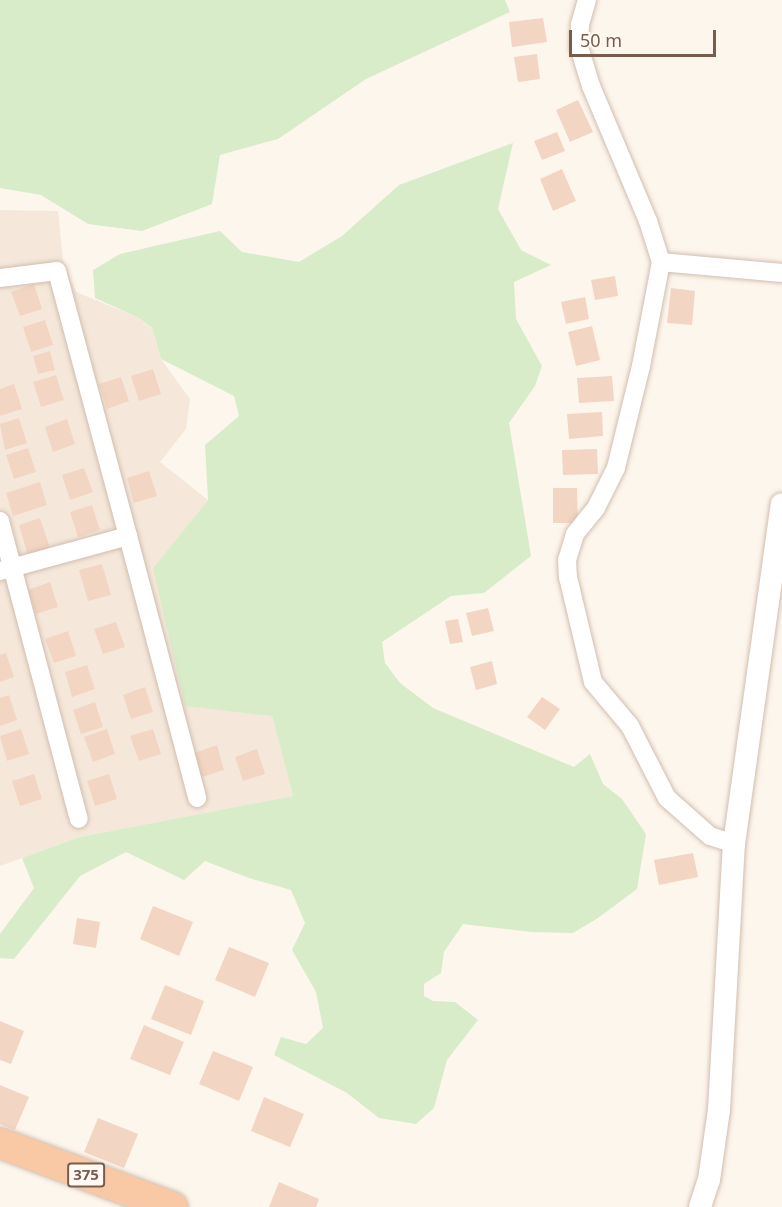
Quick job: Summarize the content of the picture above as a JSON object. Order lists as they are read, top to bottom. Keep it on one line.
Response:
{"streets":{"highway":["375"]},"scale_bar":"50 m"}
